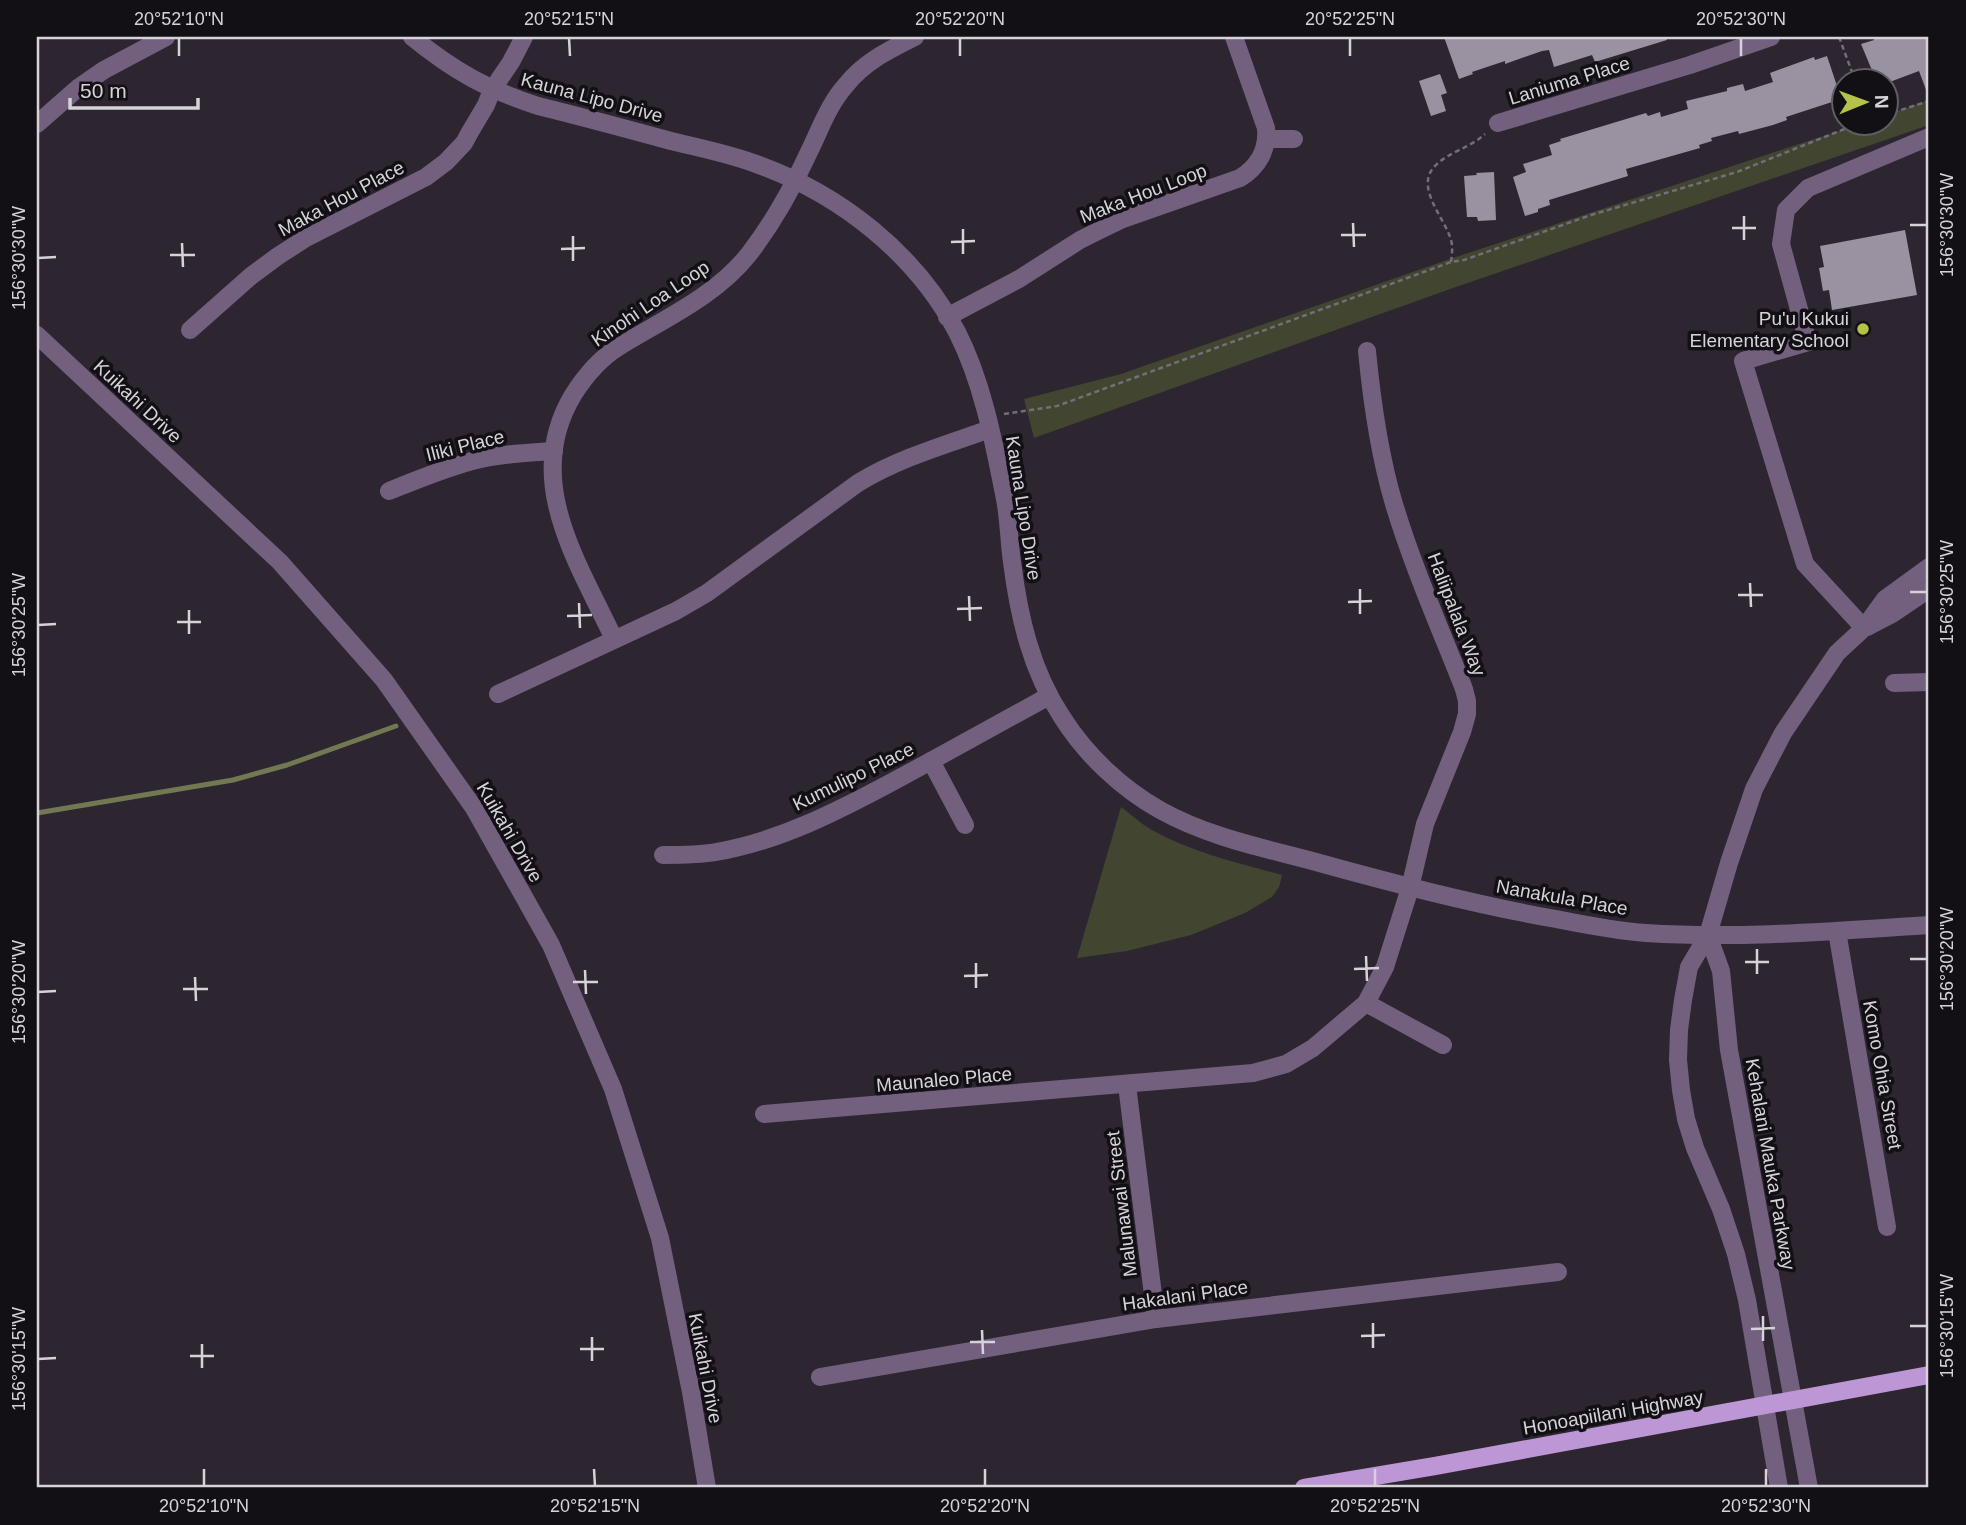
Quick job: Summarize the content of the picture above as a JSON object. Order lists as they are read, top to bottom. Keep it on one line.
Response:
{"streets":{"main road":["Honoapiilani Highway"],"street":["Laniuma Place","Kauna Lipo Drive","Maka Hou Loop","Maka Hou Place","Kinohi Loa Loop","Kuikahi Drive","Iliki Place","Haliipalala Way","Kumulipo Place","Nanakula Place","Komo Ohia Street","Maunaleo Place","Kehalani Mauka Parkway","Malunawai Street","Hakalani Place"]},"crossings":[["Kauna Lipo Drive","Maka Hou Loop"],["Kauna Lipo Drive","Maka Hou Place"],["Kauna Lipo Drive","Kinohi Loa Loop"],["Kauna Lipo Drive","Haliipalala Way"],["Kauna Lipo Drive","Kumulipo Place"],["Kauna Lipo Drive","Nanakula Place"],["Kinohi Loa Loop","Iliki Place"],["Haliipalala Way","Nanakula Place"],["Haliipalala Way","Maunaleo Place"],["Nanakula Place","Kehalani Mauka Parkway"],["Maunaleo Place","Malunawai Street"],["Kehalani Mauka Parkway","Honoapiilani Highway"],["Malunawai Street","Hakalani Place"]],"places":["Pu'u Kukui Elementary School"],"scale_bar":"50 m","north":"right","coordinates":["20°52'10\"N","20°52'15\"N","20°52'20\"N","20°52'25\"N","20°52'30\"N","156°30'30\"W","156°30'25\"W","156°30'20\"W","156°30'15\"W"]}
